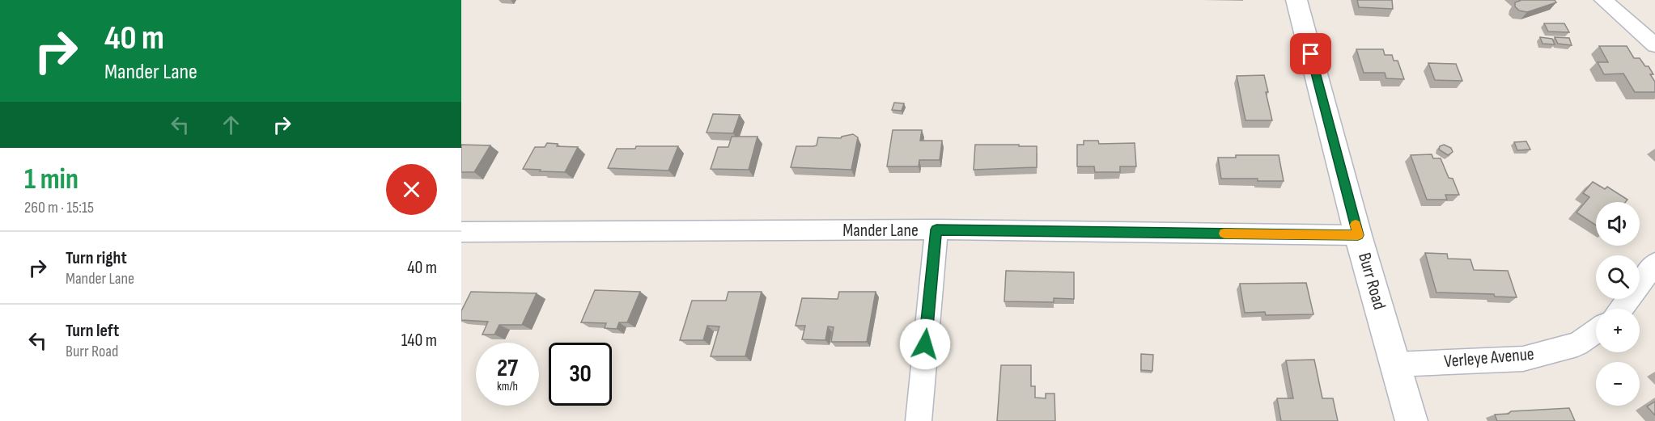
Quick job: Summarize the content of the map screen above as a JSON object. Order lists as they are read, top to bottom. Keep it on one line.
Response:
{"streets":{"street":["Mander Lane","Burr Road","Verleye Avenue"]},"crossings":[["Mander Lane","Burr Road"],["Burr Road","Verleye Avenue"]],"page":{"turn":["40 m","Mander Lane"],"heading":["1 min","260 m · 15:15"],"map_buttons":["+","−"],"list":[{"name":"Turn right","note":"Mander Lane","value":"40 m"},{"name":"Turn left","note":"Burr Road","value":"140 m"}],"speed":"27 km/h","limit":"30"}}
